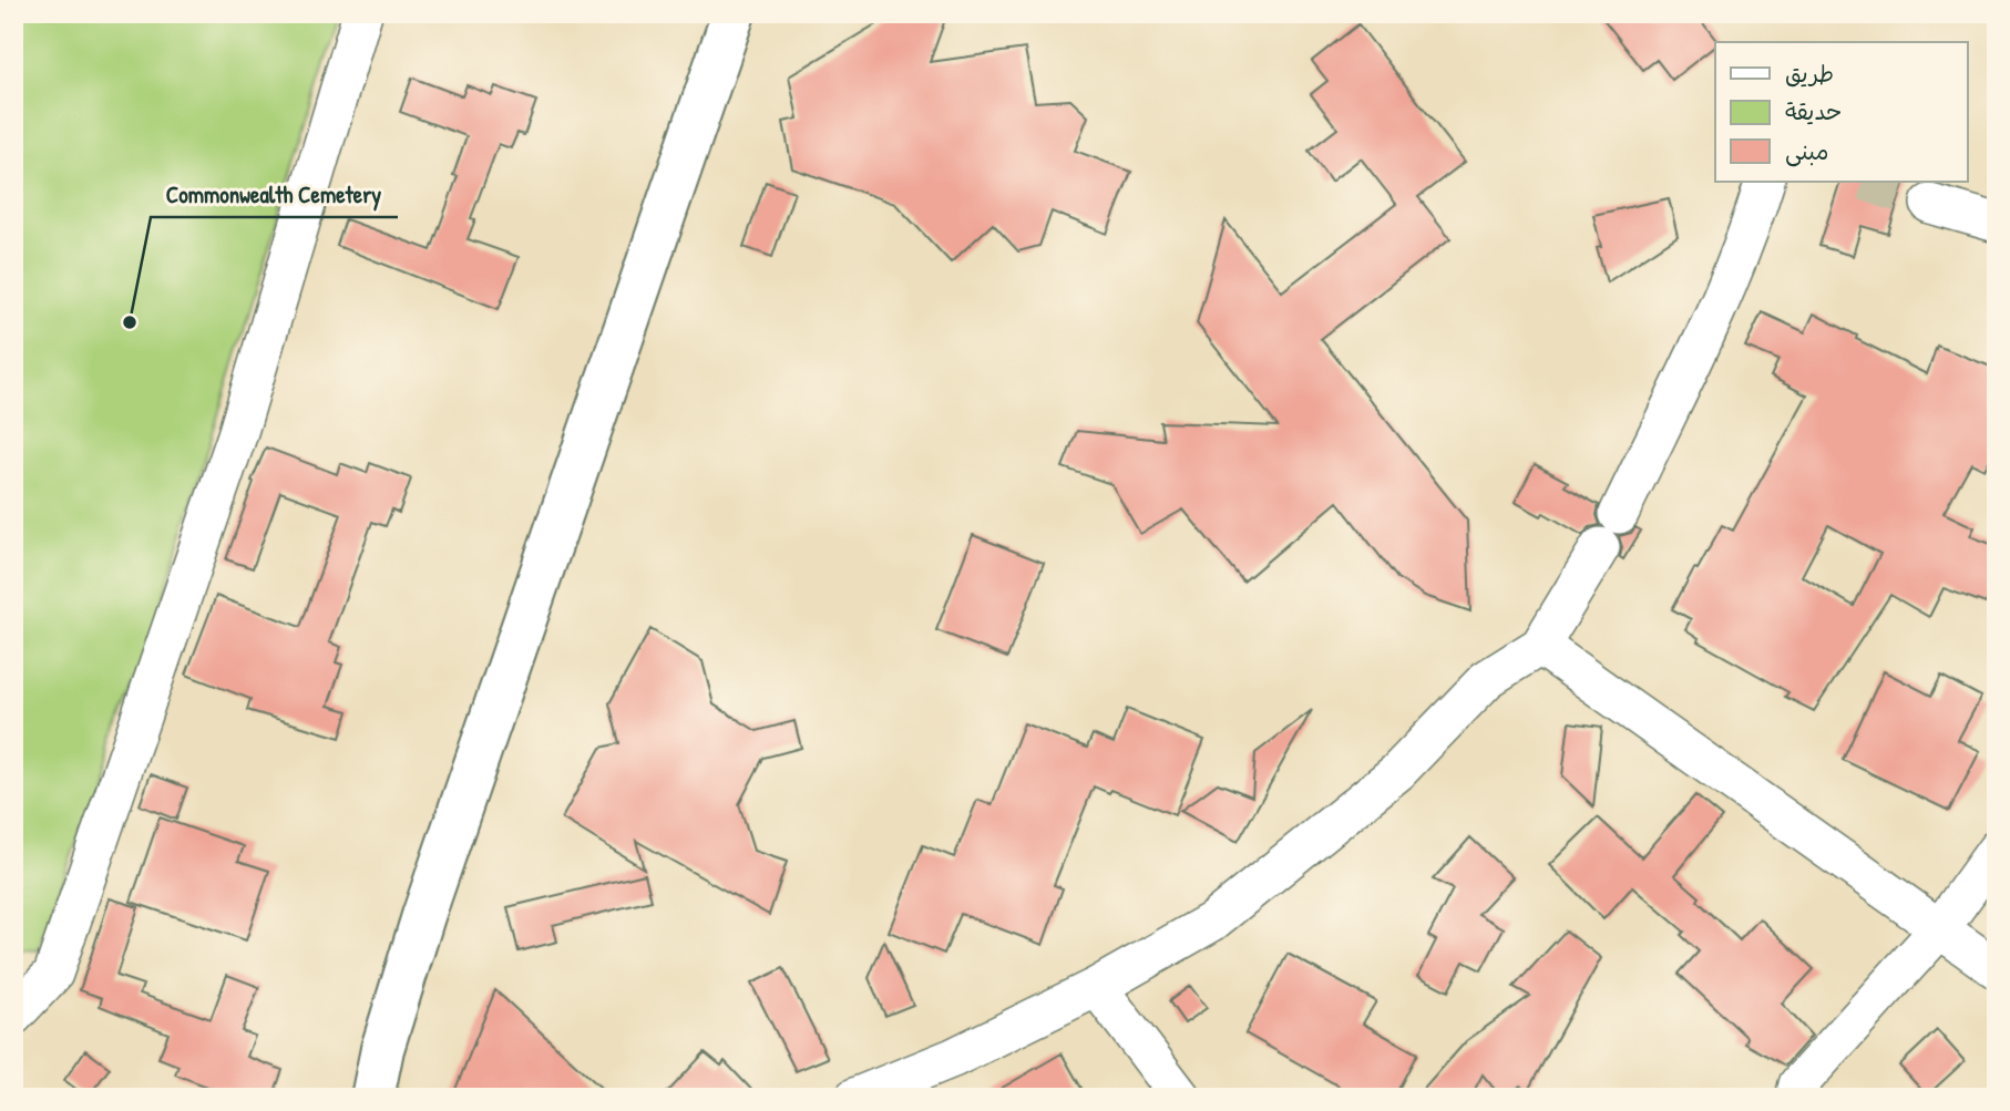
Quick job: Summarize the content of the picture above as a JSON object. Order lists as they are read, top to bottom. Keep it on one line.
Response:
{"places":["Commonwealth Cemetery"],"legend":["طريق","حديقة","مبنى"]}
